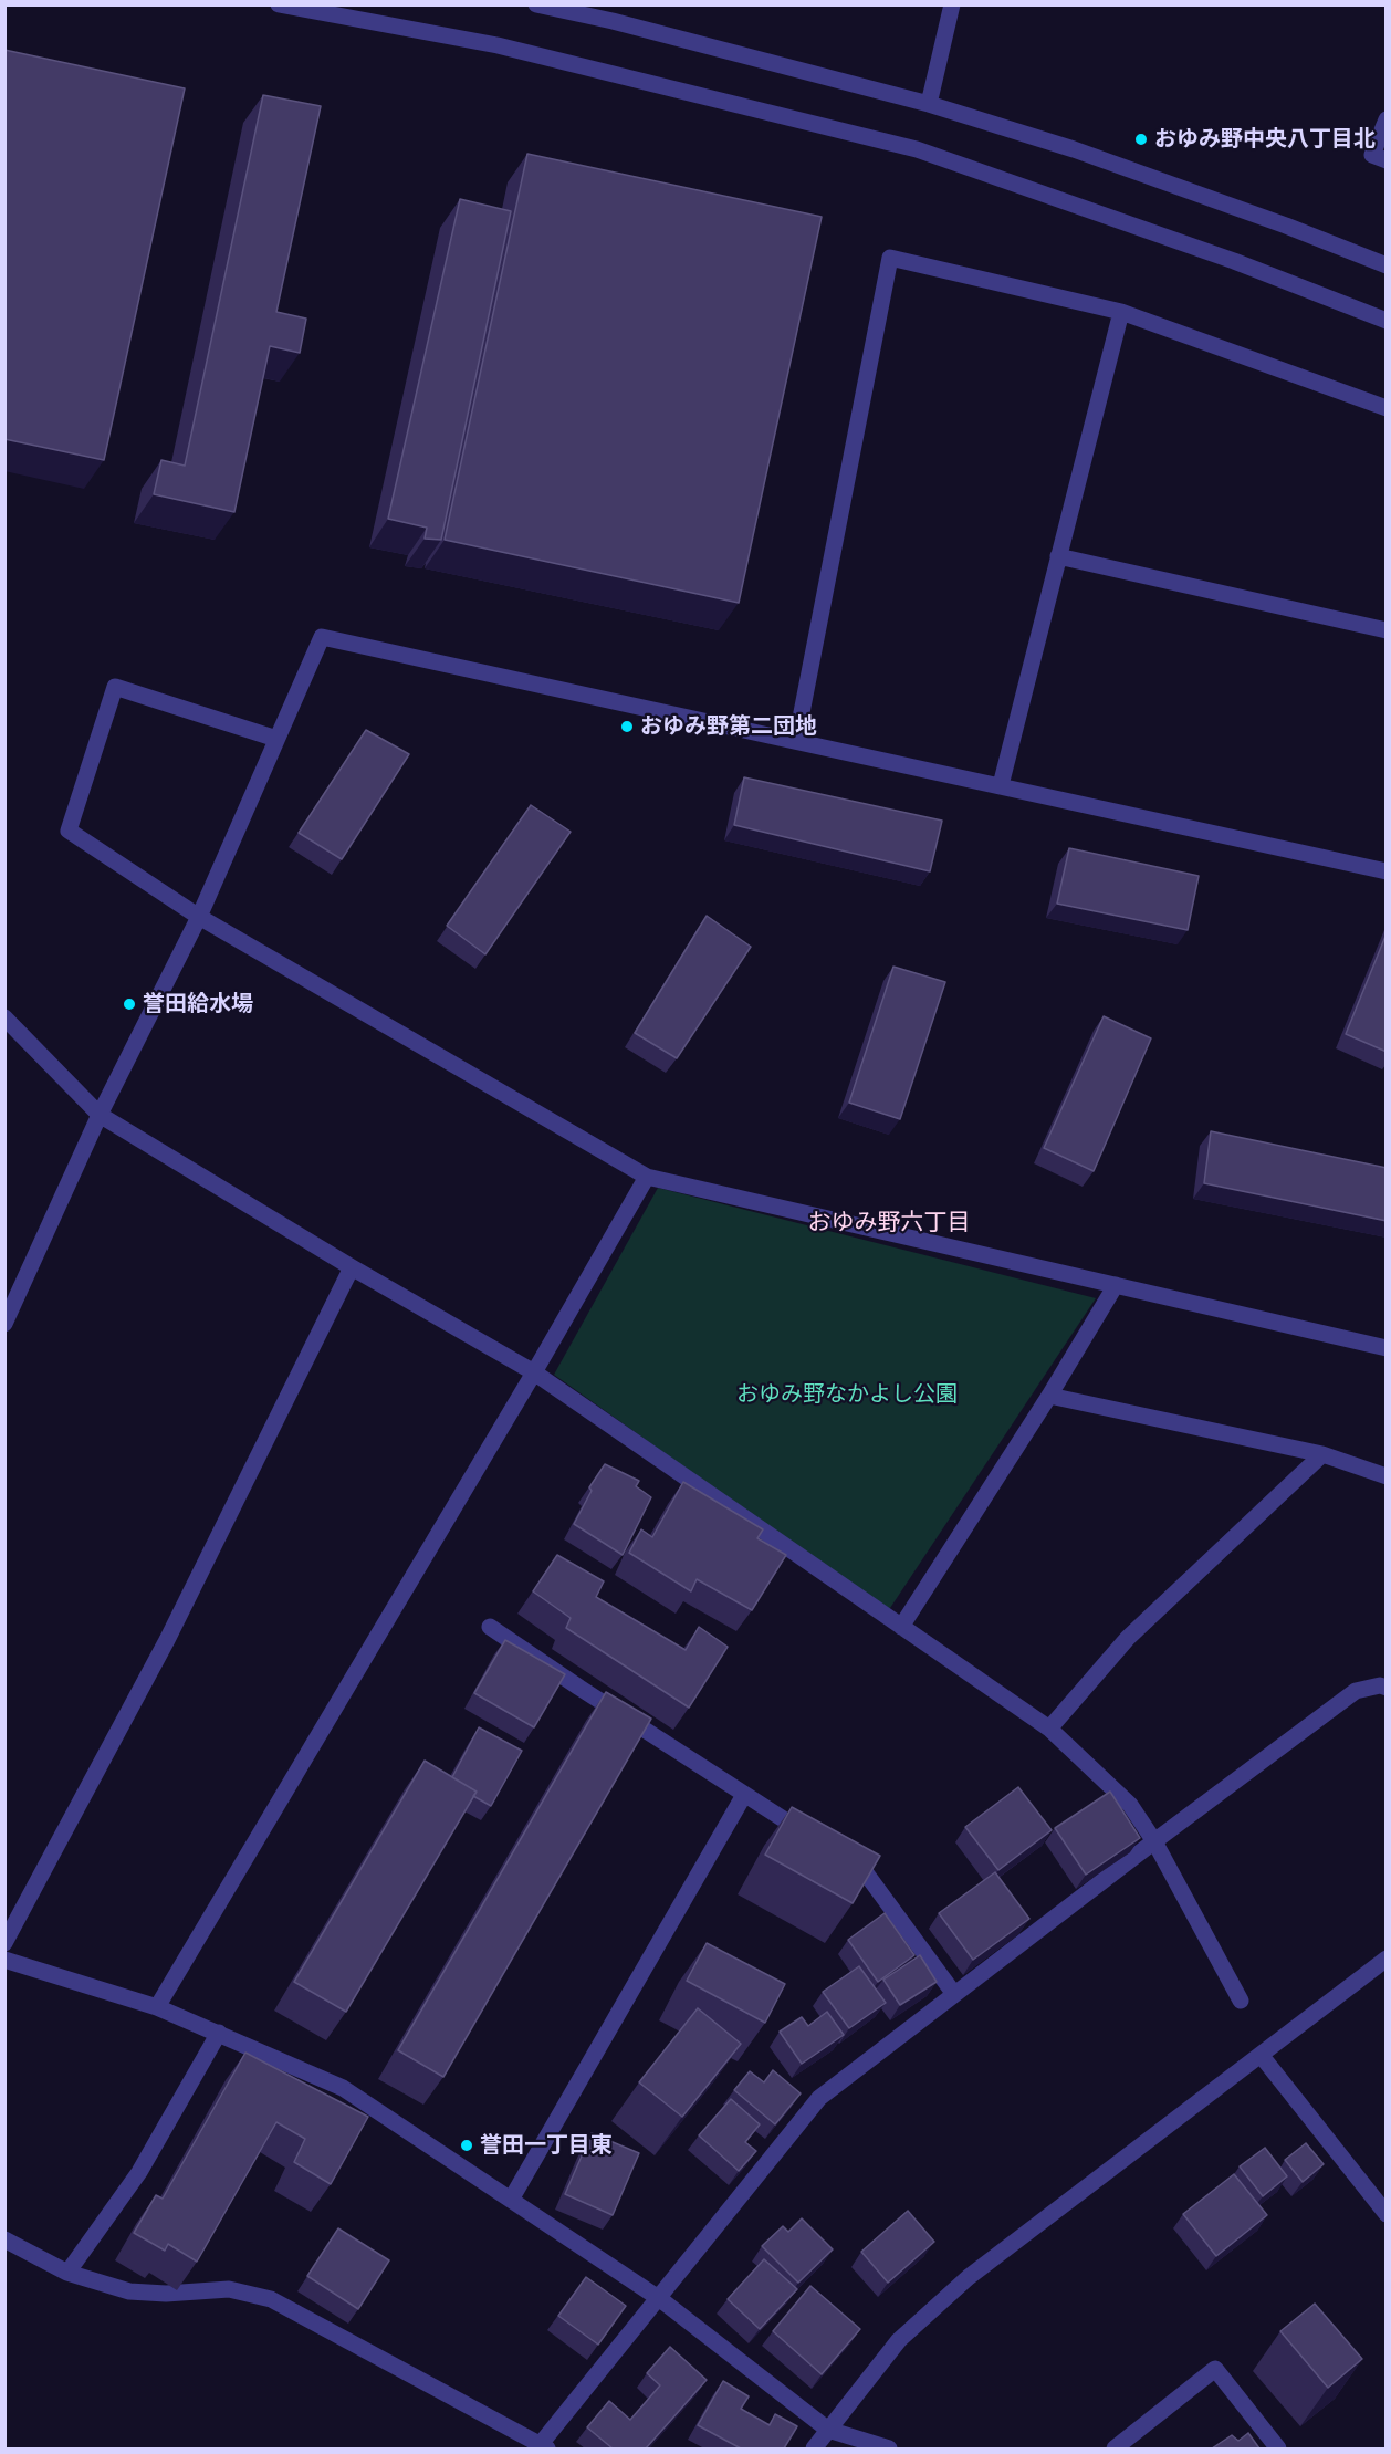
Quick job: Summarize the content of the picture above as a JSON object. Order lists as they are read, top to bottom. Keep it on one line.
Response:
{"districts":["おゆみ野六丁目"],"parks":["おゆみ野なかよし公園"],"places":["おゆみ野中央八丁目北","おゆみ野第二団地","誉田給水場","誉田一丁目東"]}
